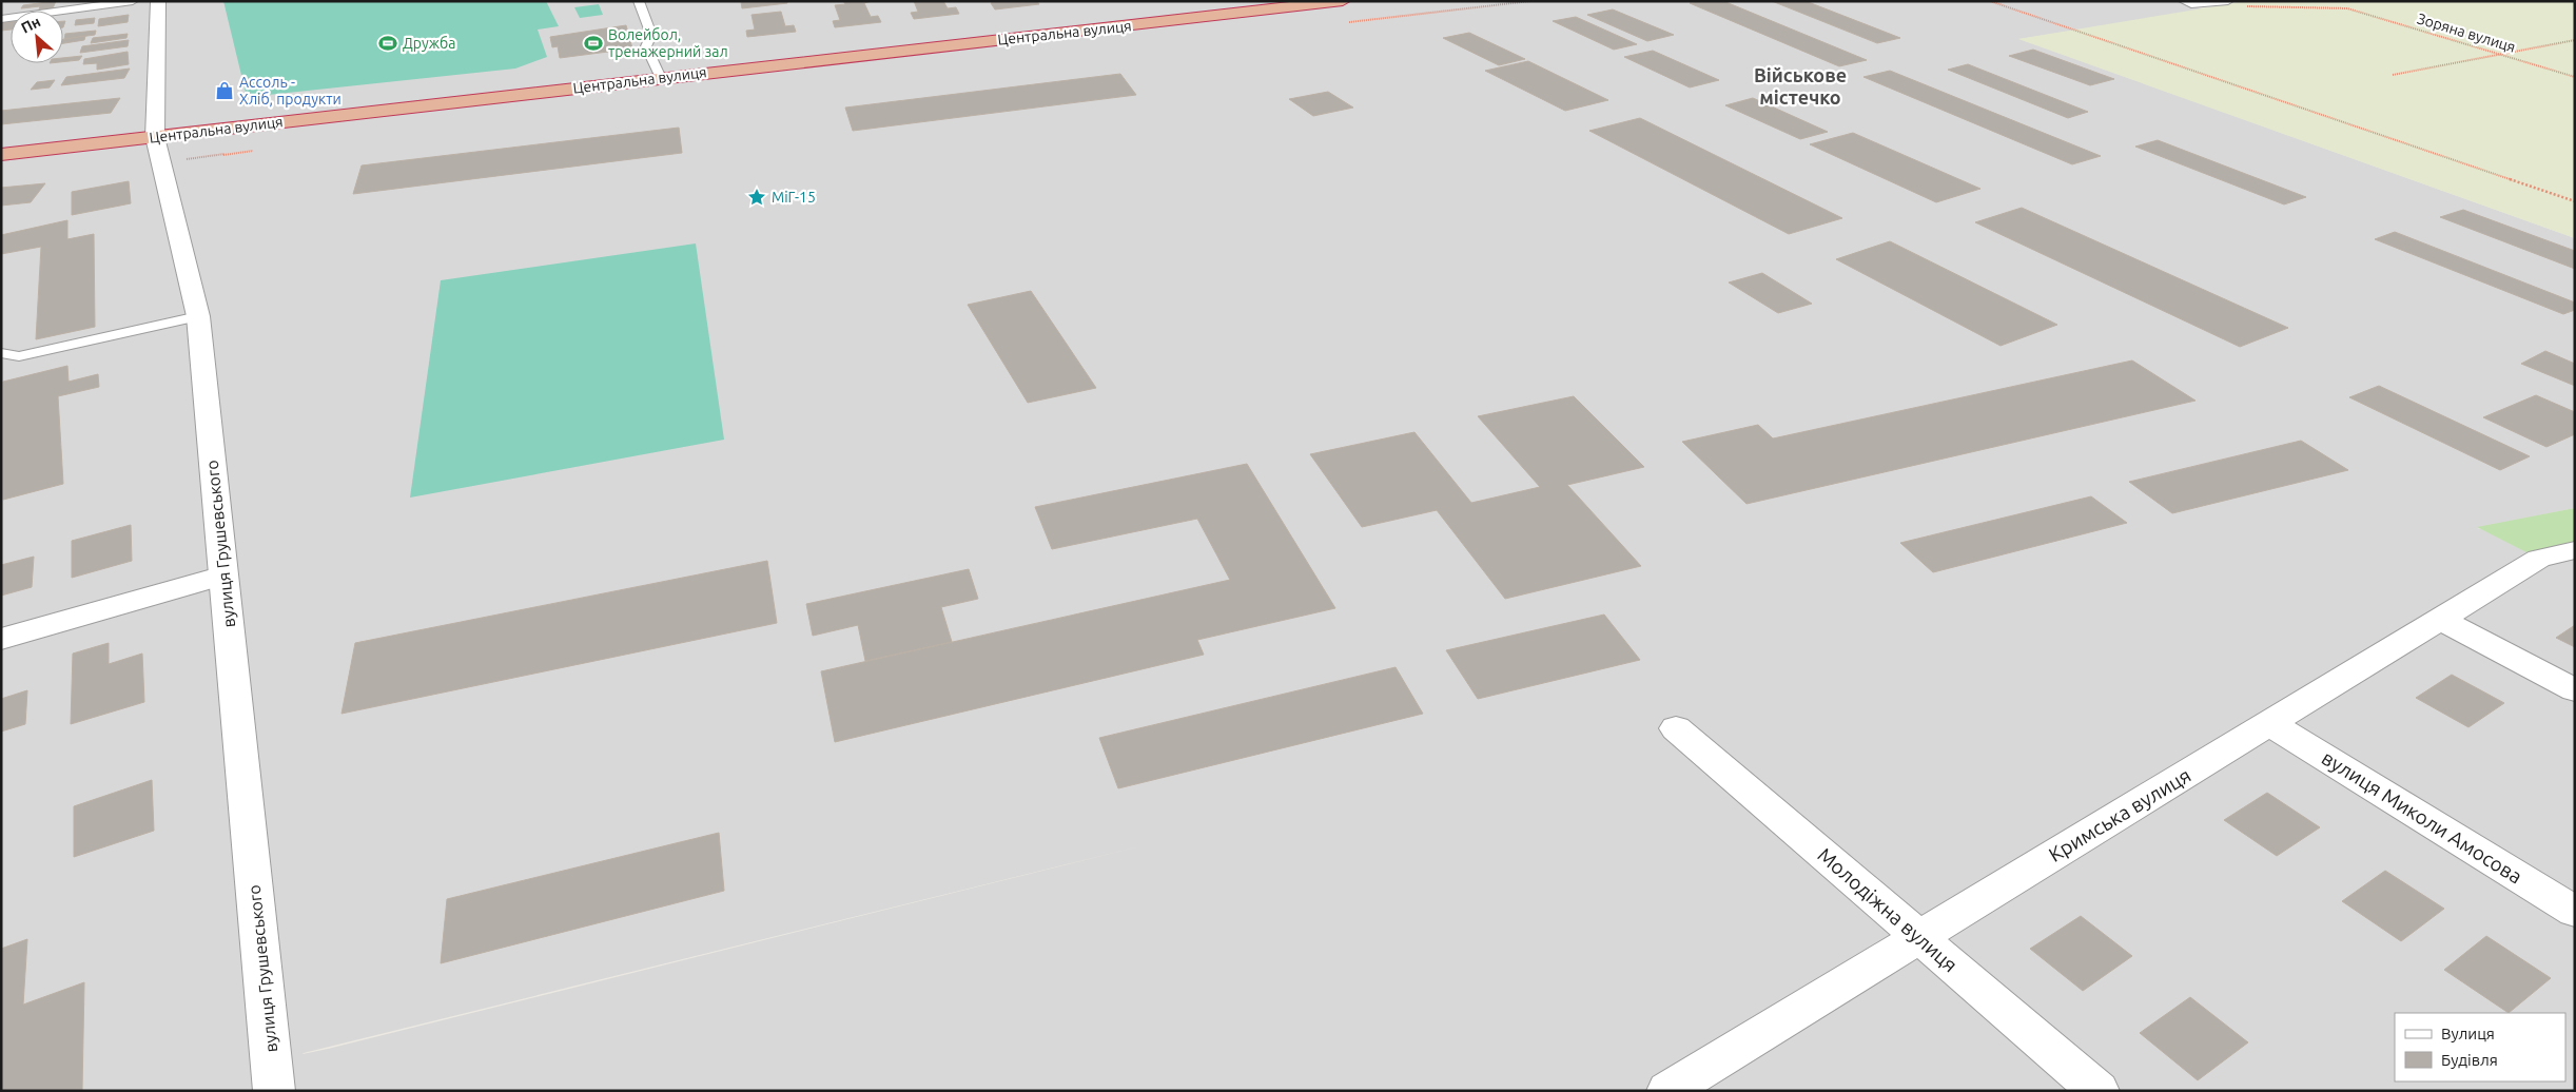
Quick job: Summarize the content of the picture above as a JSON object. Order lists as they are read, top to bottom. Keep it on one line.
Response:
{"streets":{"highway":["Центральна вулиця"],"street":["вулиця Грушевського","Кримська вулиця","вулиця Миколи Амосова","Молодіжна вулиця"],"path":["Зоряна вулиця"]},"crossings":[["Центральна вулиця","вулиця Грушевського"],["Кримська вулиця","вулиця Миколи Амосова"],["Кримська вулиця","Молодіжна вулиця"]],"districts":["Військове містечко"],"places":{"sports":["Дружба","Волейбол, тренажерний зал"],"shop":["Ассоль - Хліб, продукти"],"place":["МіГ-15"]},"legend":["Вулиця","Будівля"],"north":"top left"}
